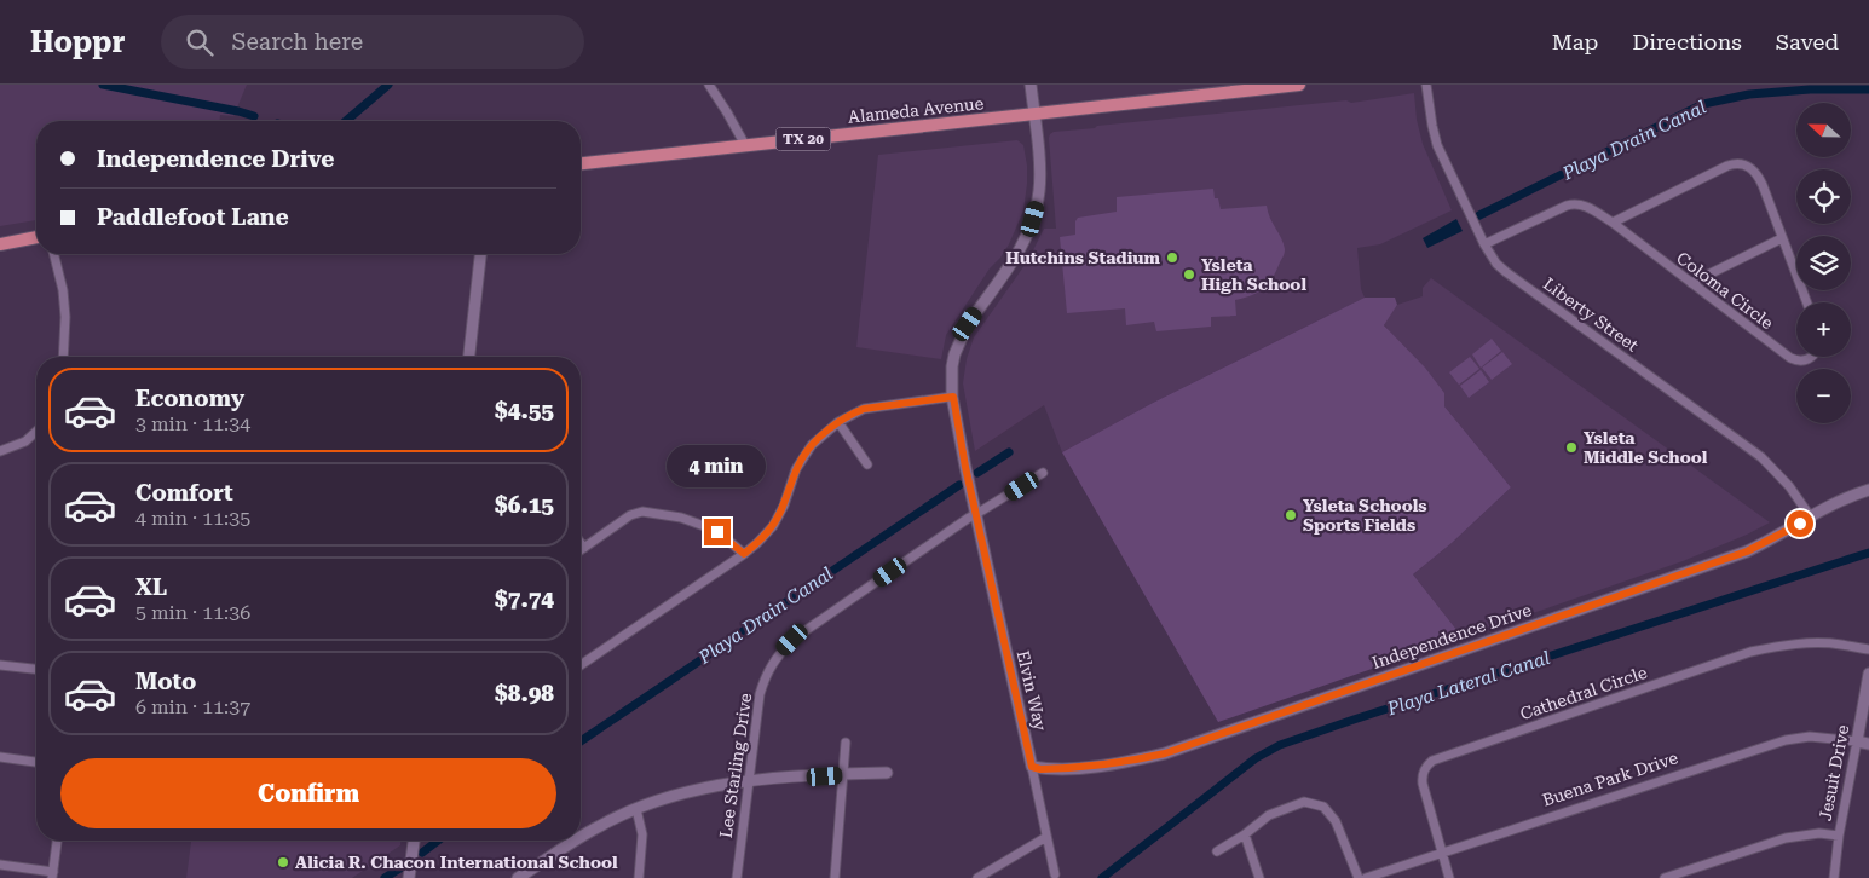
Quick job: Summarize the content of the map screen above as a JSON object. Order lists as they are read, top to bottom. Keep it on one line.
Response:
{"streets":{"main road":["Alameda Avenue","TX 20"],"street":["Coloma Circle","Liberty Street","Independence Drive","Elvin Way","Cathedral Circle","Lee Starling Drive","Jesuit Drive","Buena Park Drive"]},"crossings":[["Alameda Avenue","Elvin Way"],["Coloma Circle","Liberty Street"],["Liberty Street","Independence Drive"],["Independence Drive","Elvin Way"],["Elvin Way","Lee Starling Drive"],["Cathedral Circle","Buena Park Drive"],["Jesuit Drive","Buena Park Drive"]],"water":["Playa Drain Canal","Playa Lateral Canal"],"places":["Hutchins Stadium","Ysleta High School","Ysleta Middle School","Ysleta Schools Sports Fields","Alicia R. Chacon International School"],"north":"left","page":{"header":"Hoppr","search":"Search here","nav":["Map","Directions","Saved"],"map_buttons":["+","−"],"banner":["Independence Drive","Paddlefoot Lane"],"list":[{"name":"Economy","note":"3 min · 11:34","value":"$4.55"},{"name":"Comfort","note":"4 min · 11:35","value":"$6.15"},{"name":"XL","note":"5 min · 11:36","value":"$7.74"},{"name":"Moto","note":"6 min · 11:37","value":"$8.98"}],"bubble":"4 min","buttons":"Confirm"}}
